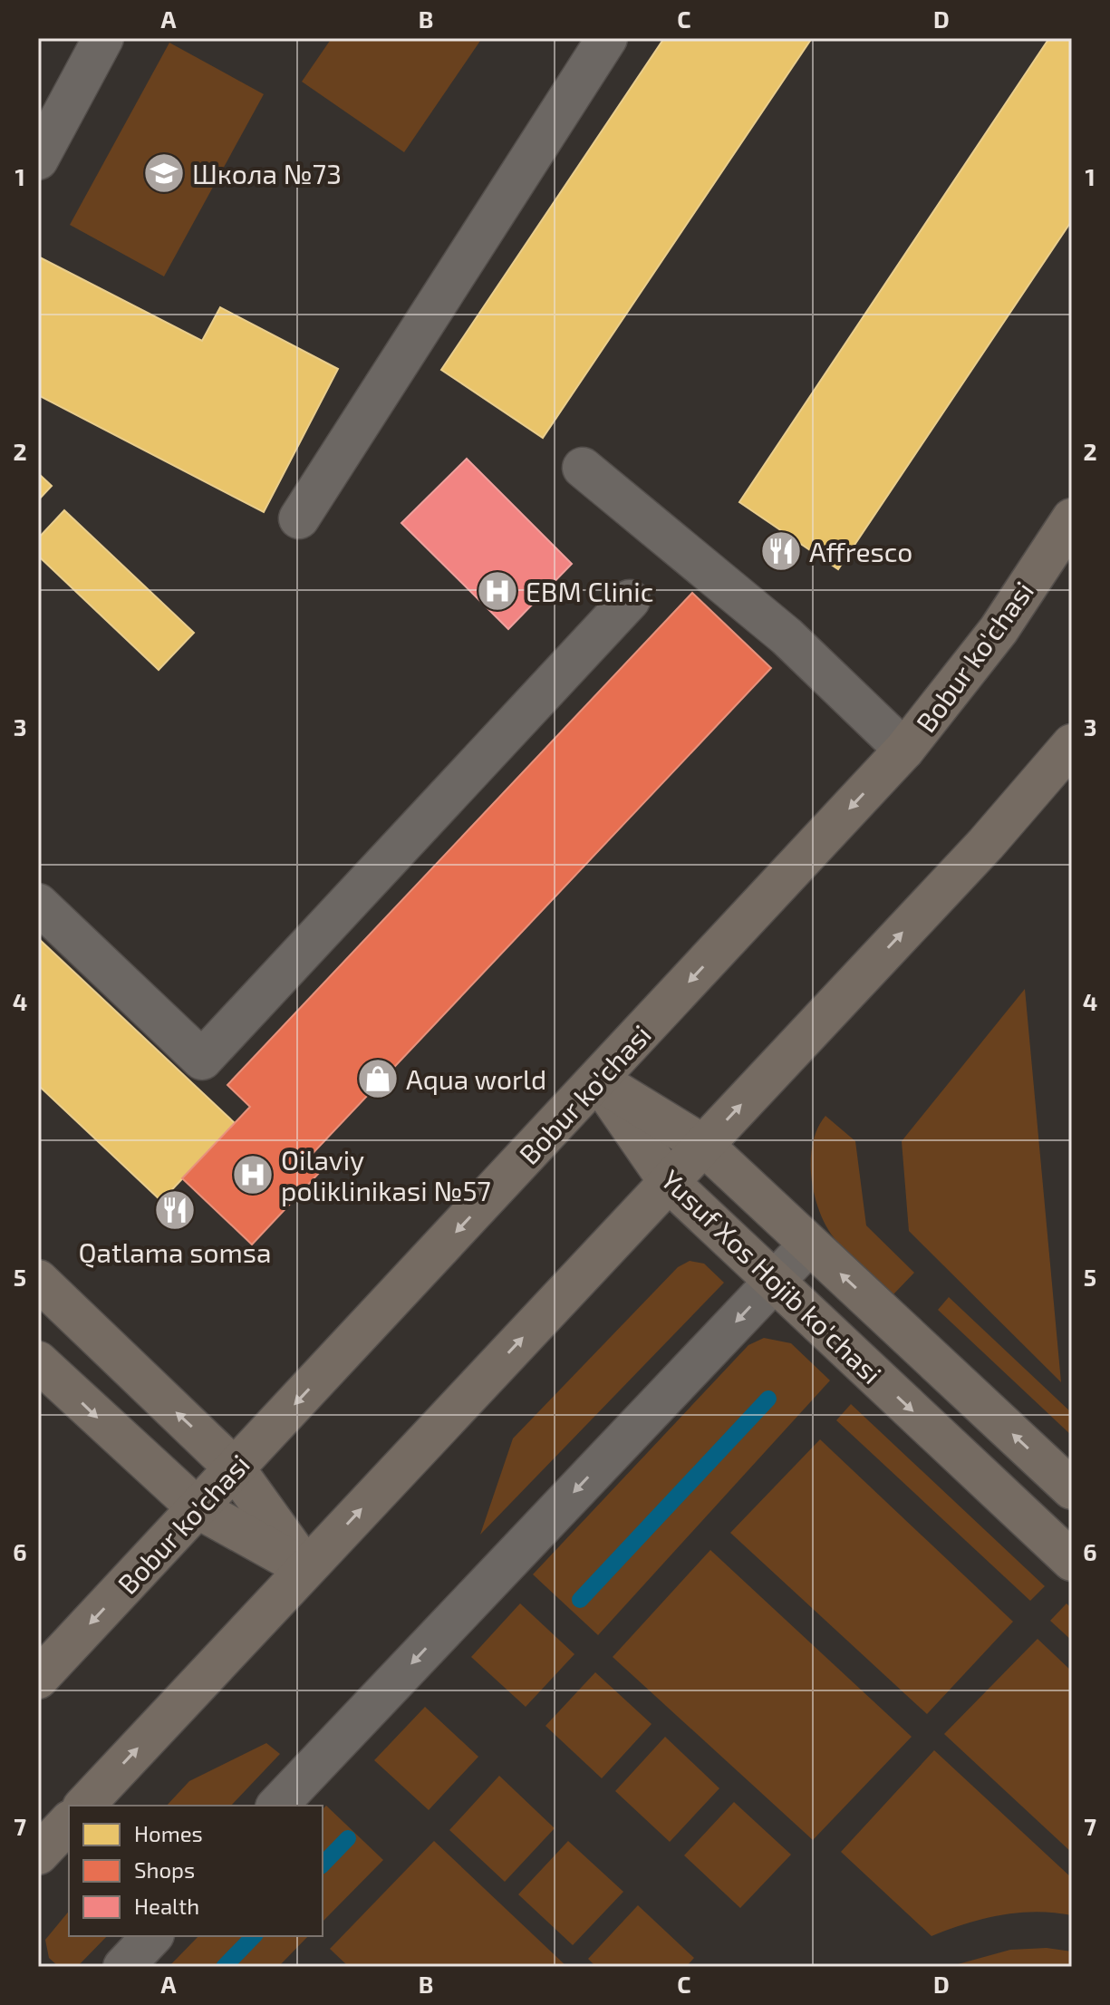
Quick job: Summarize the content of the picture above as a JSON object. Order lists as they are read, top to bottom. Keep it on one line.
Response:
{"streets":{"main road":["Bobur ko'chasi","Yusuf Xos Hojib ko'chasi"]},"crossings":[["Bobur ko'chasi","Yusuf Xos Hojib ko'chasi"]],"places":{"school or university":["Школа №73"],"restaurant":["Affresco","Qatlama somsa"],"hospital":["EBM Clinic","Oilaviy poliklinikasi №57"],"shop":["Aqua world"]},"legend":["Homes","Shops","Health"],"grid":{"columns":["A","B","C","D"],"rows":["1","2","3","4","5","6","7"]}}
